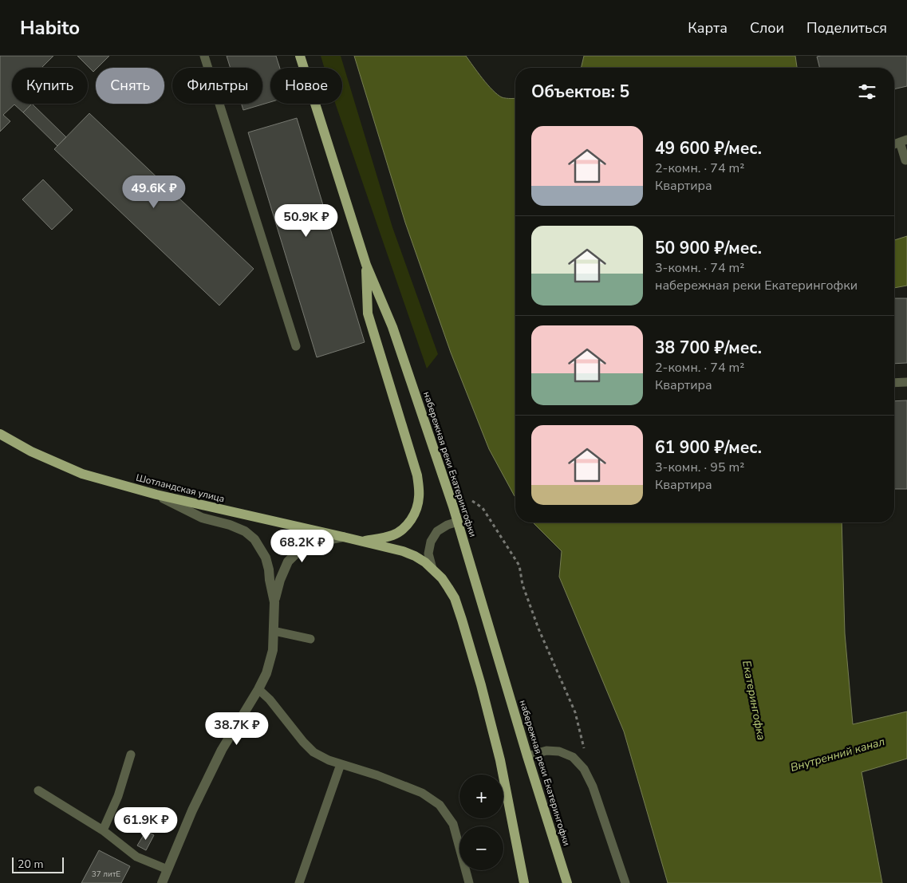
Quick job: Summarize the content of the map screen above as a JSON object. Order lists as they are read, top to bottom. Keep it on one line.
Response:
{"streets":{"main road":["набережная реки Екатерингофки","Шотландская улица"]},"water":["Екатерингофка","Внутренний канал"],"house_numbers":["37 литЕ"],"scale_bar":"20 m","page":{"header":"Habito","nav":["Карта","Слои","Поделиться"],"chip":["Купить","Снять","Фильтры","Новое"],"heading":"Объектов: 5","list":[{"name":"49 600 ₽/мес.","note":"2-комн. · 74 m² · Квартира"},{"name":"50 900 ₽/мес.","note":"3-комн. · 74 m² · набережная реки Екатерингофки"},{"name":"38 700 ₽/мес.","note":"2-комн. · 74 m² · Квартира"},{"name":"61 900 ₽/мес.","note":"3-комн. · 95 m² · Квартира"}],"price":["49.6K ₽","50.9K ₽","68.2K ₽","38.7K ₽","61.9K ₽"],"map_buttons":["+","−"],"scale":"20 m"}}
